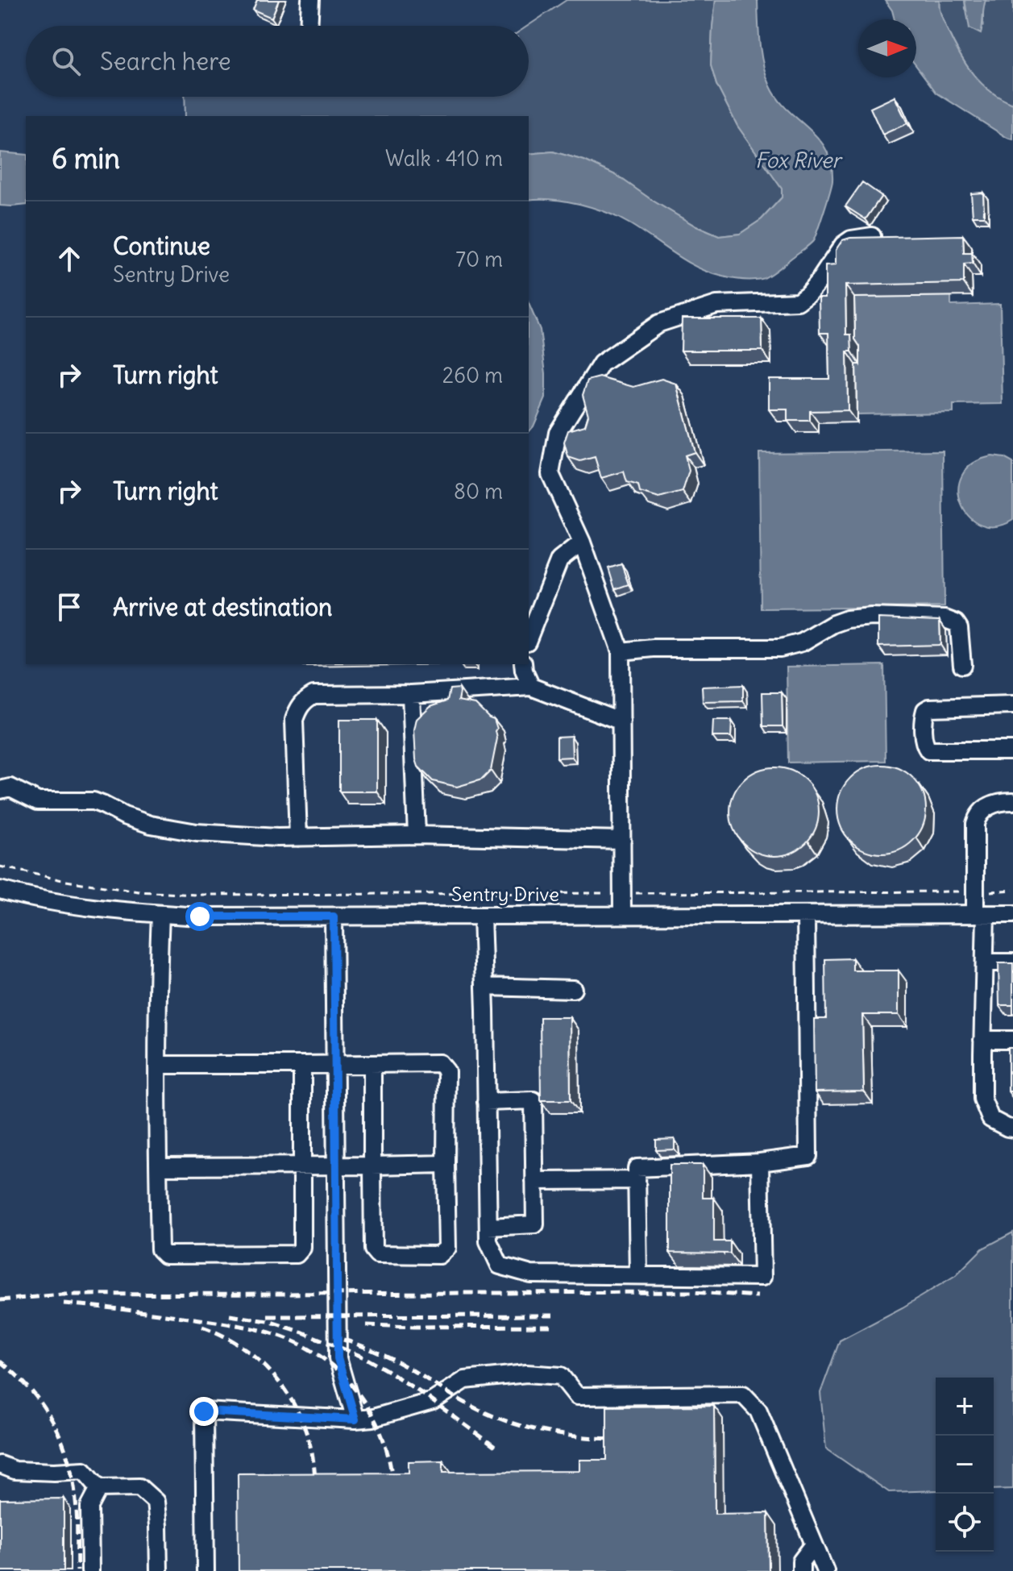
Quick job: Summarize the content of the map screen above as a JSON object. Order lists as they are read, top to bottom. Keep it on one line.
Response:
{"streets":{"street":["Sentry Drive"]},"water":["Fox River"],"north":"right","page":{"search":"Search here","heading":["6 min","Walk · 410 m"],"list":[["Continue","Sentry Drive","70 m"],["Turn right","260 m"],["Turn right","80 m"],"Arrive at destination"],"map_buttons":["+","−"]}}
